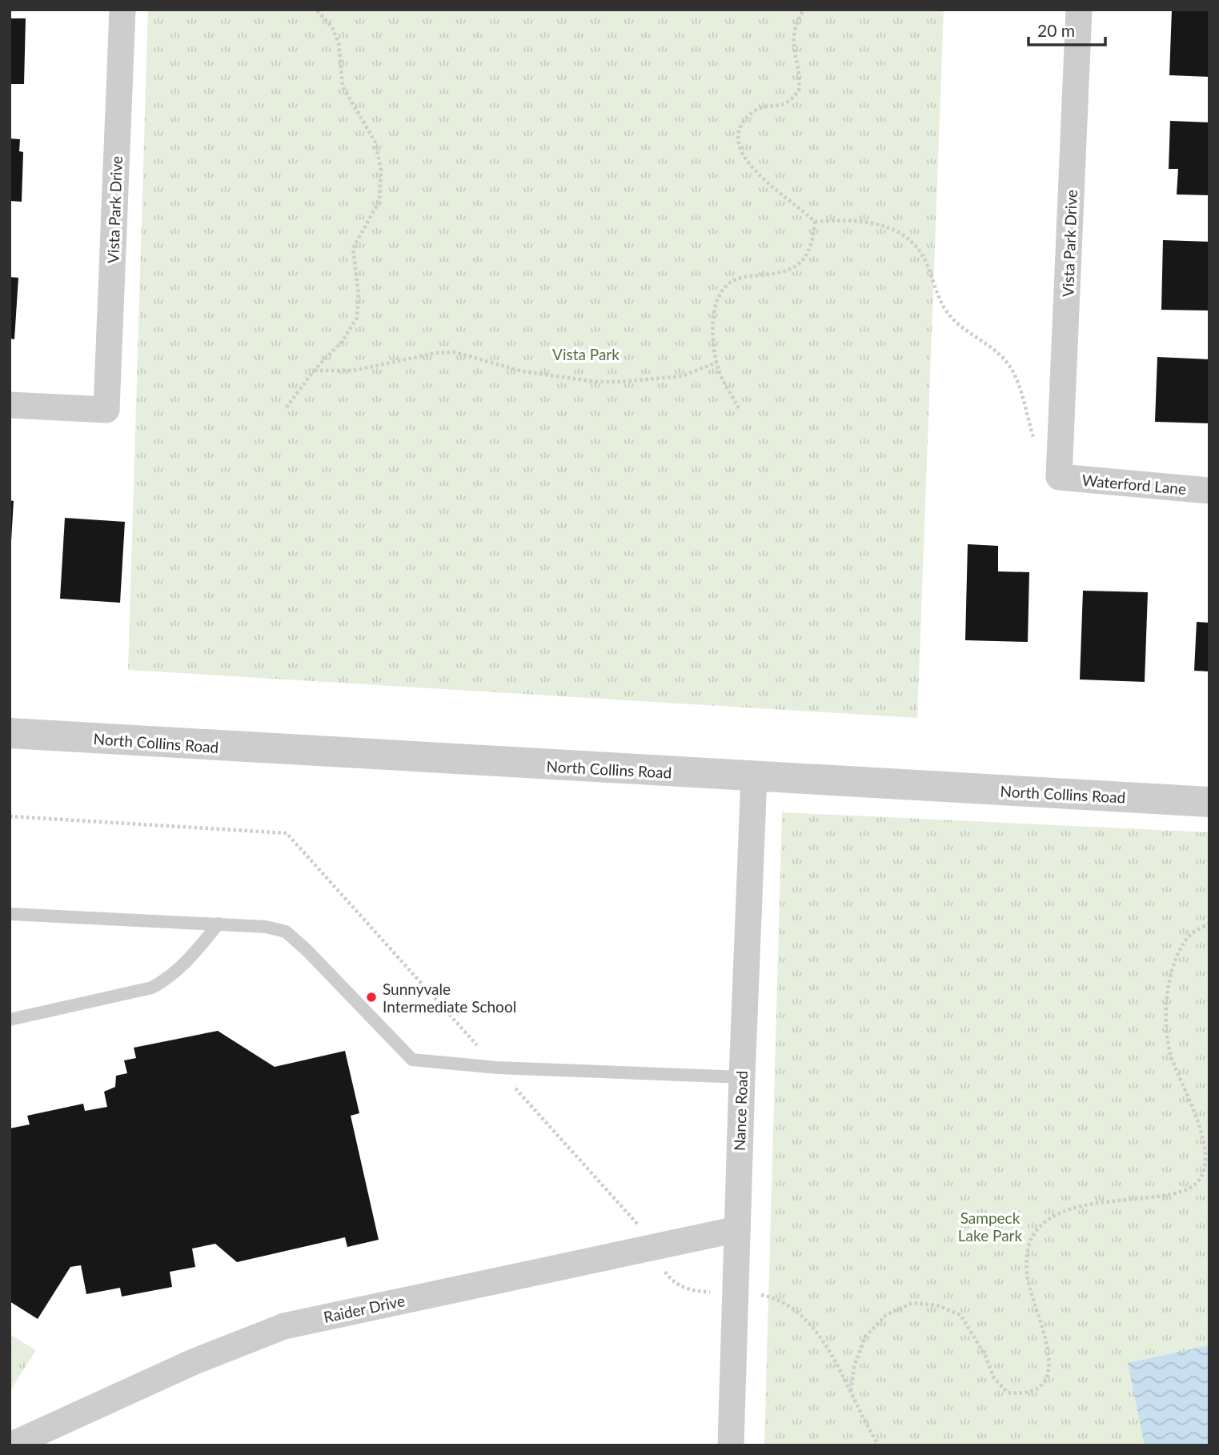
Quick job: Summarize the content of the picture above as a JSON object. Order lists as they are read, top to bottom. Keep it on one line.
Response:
{"streets":{"street":["Vista Park Drive","Waterford Lane","North Collins Road","Nance Road","Raider Drive"]},"crossings":[["Vista Park Drive","Waterford Lane"],["North Collins Road","Nance Road"],["Nance Road","Raider Drive"]],"parks":["Vista Park","Sampeck Lake Park"],"places":["Sunnyvale Intermediate School"],"scale_bar":"20 m"}
